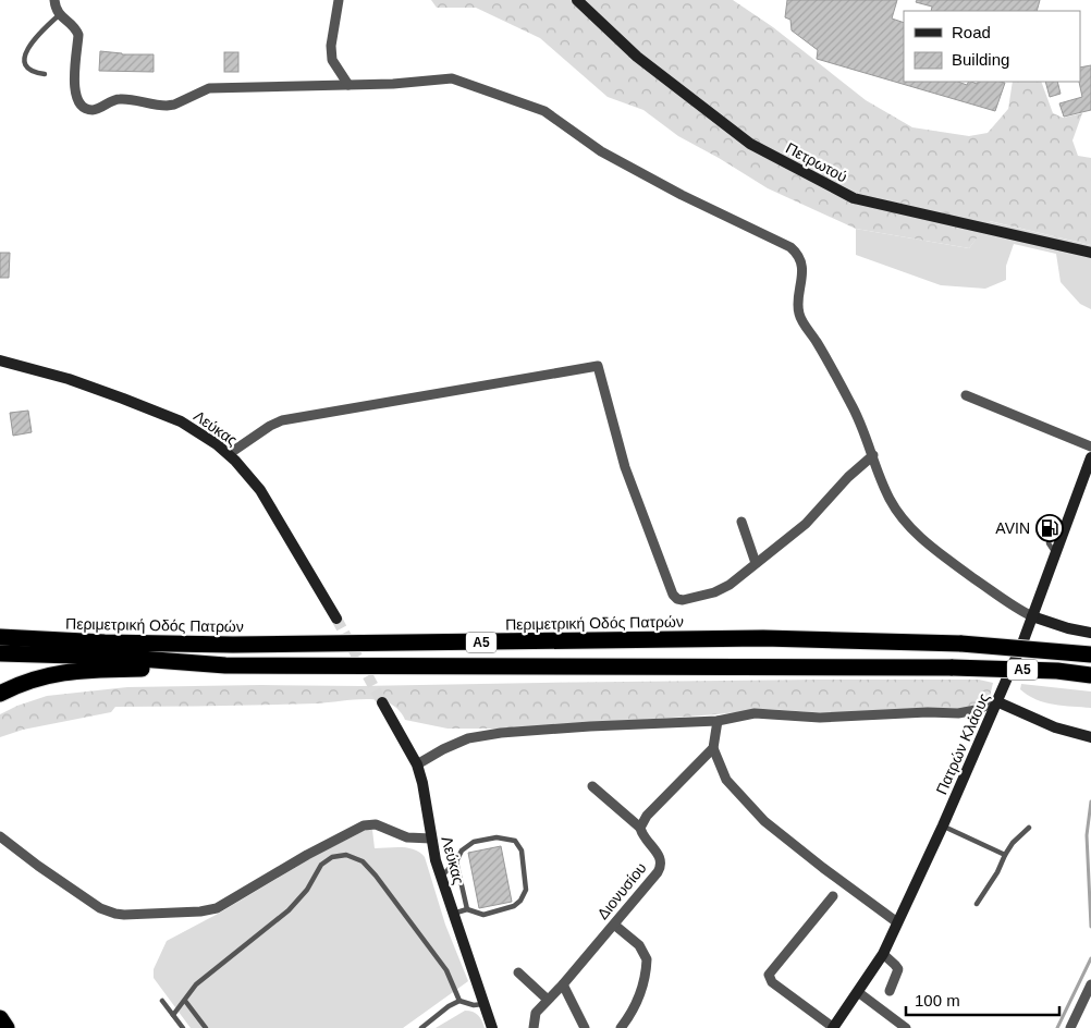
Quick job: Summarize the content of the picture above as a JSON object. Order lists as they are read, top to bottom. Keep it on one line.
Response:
{"streets":{"highway":["Περιμετρική Οδός Πατρών","Α5"],"street":["Πετρωτού","Λεύκας","Πατρών Κλάους","Διονυσίου"]},"places":{"fuel station":["AVIN"]},"legend":["Road","Building"],"scale_bar":"100 m"}
